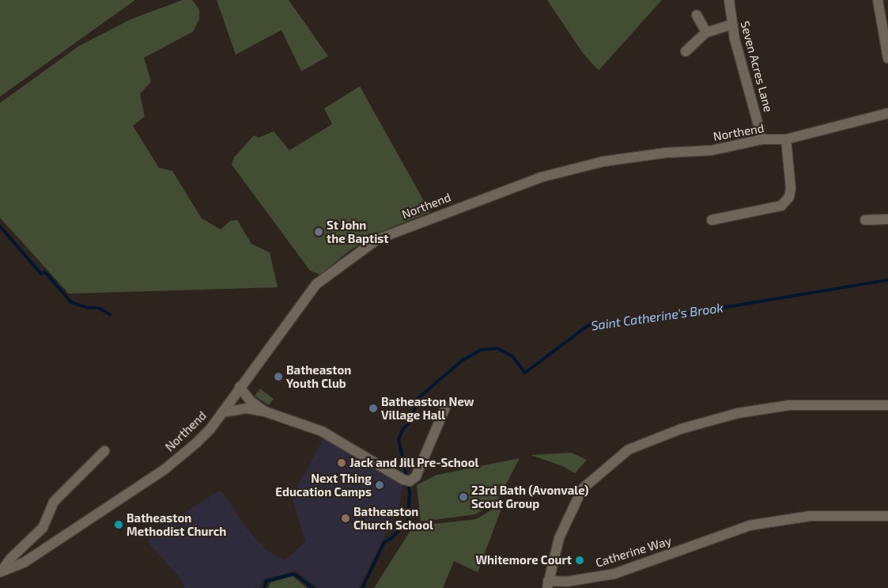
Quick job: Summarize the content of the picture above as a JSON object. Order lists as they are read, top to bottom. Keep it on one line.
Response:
{"streets":{"street":["Seven Acres Lane","Northend","Catherine Way"]},"crossings":[["Seven Acres Lane","Northend"]],"water":["Saint Catherine's Brook"],"places":["St John the Baptist","Batheaston Youth Club","Batheaston New Village Hall","Jack and Jill Pre-School","Next Thing Education Camps","23rd Bath (Avonvale) Scout Group","Batheaston Church School","Batheaston Methodist Church","Whitemore Court"]}
